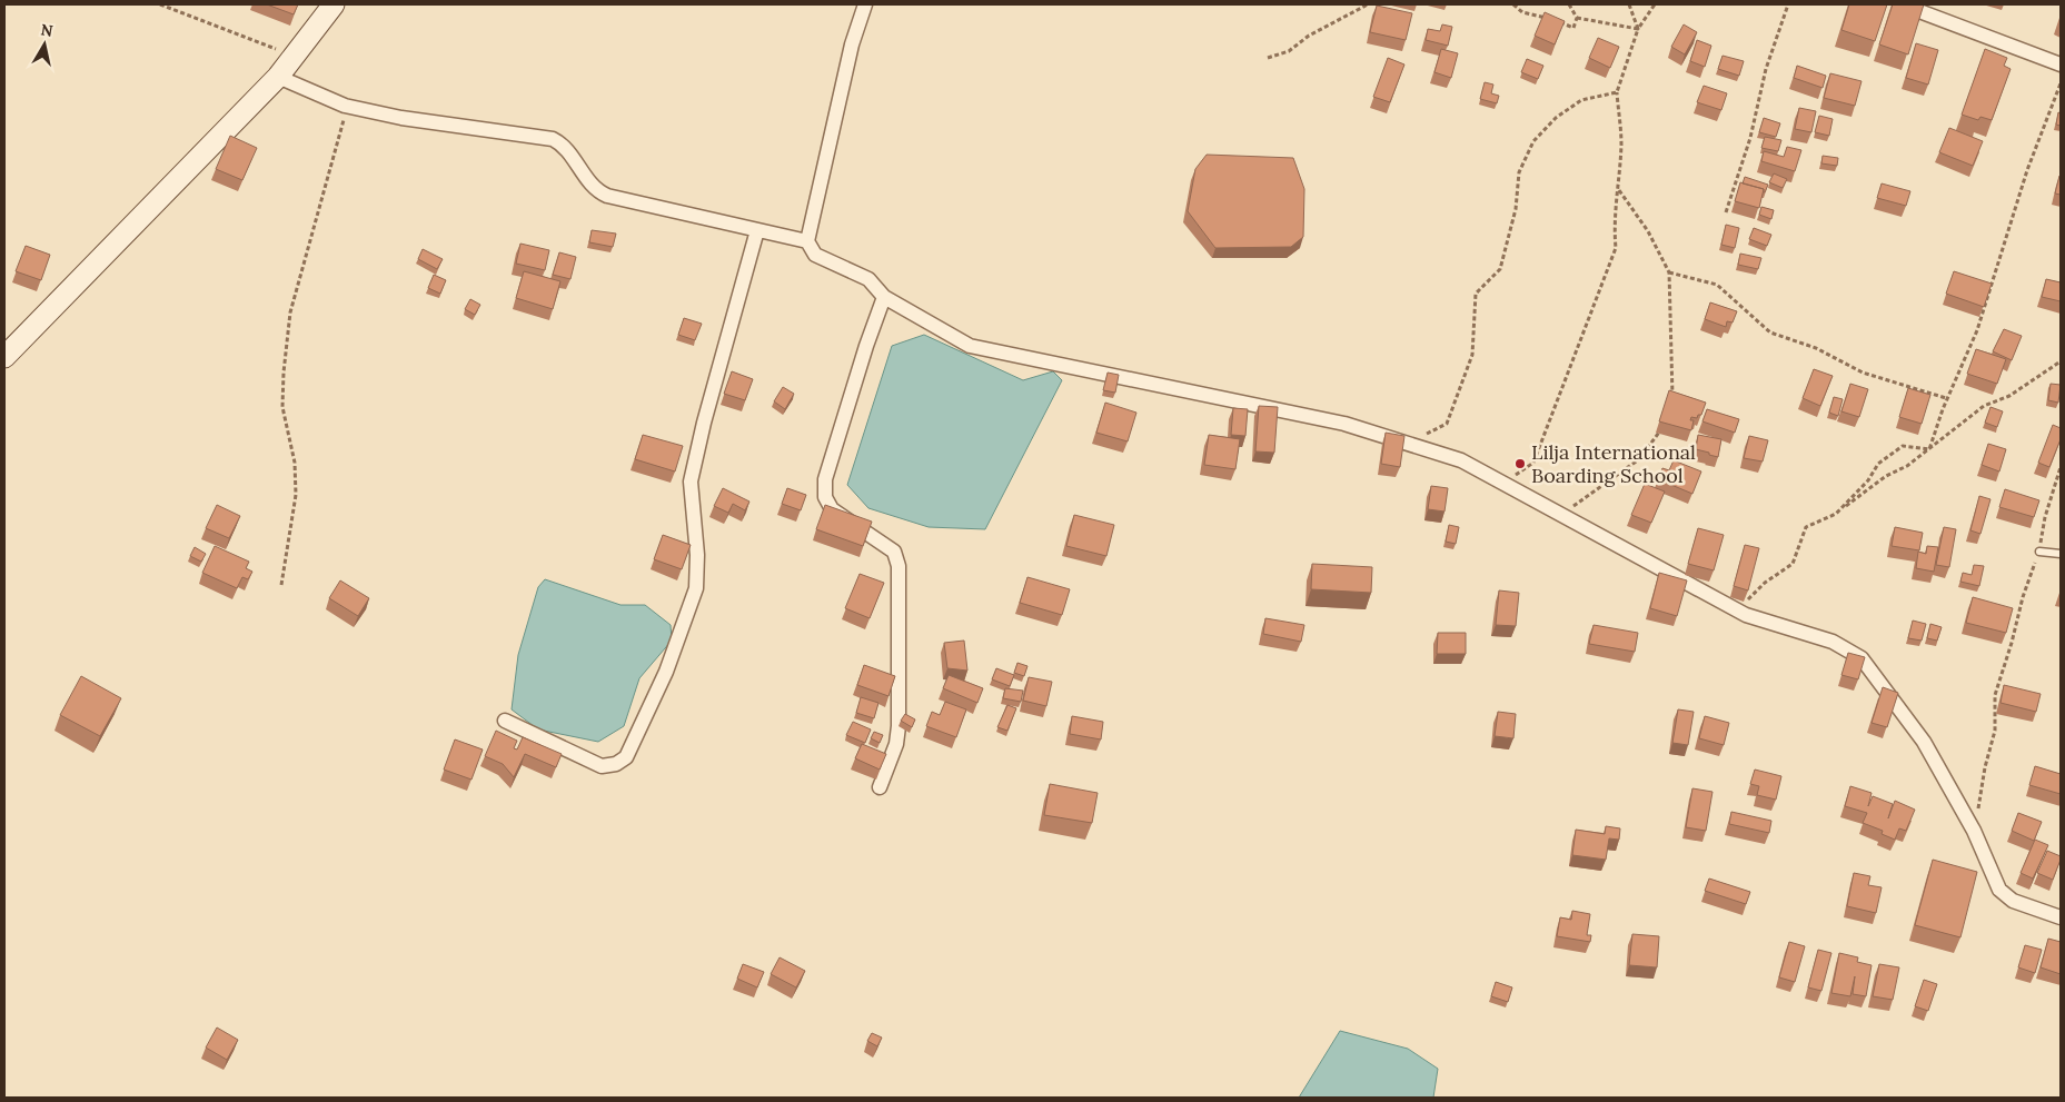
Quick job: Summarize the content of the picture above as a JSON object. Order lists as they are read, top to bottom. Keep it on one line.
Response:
{"places":["Lilja International Boarding School"],"north":"top"}
